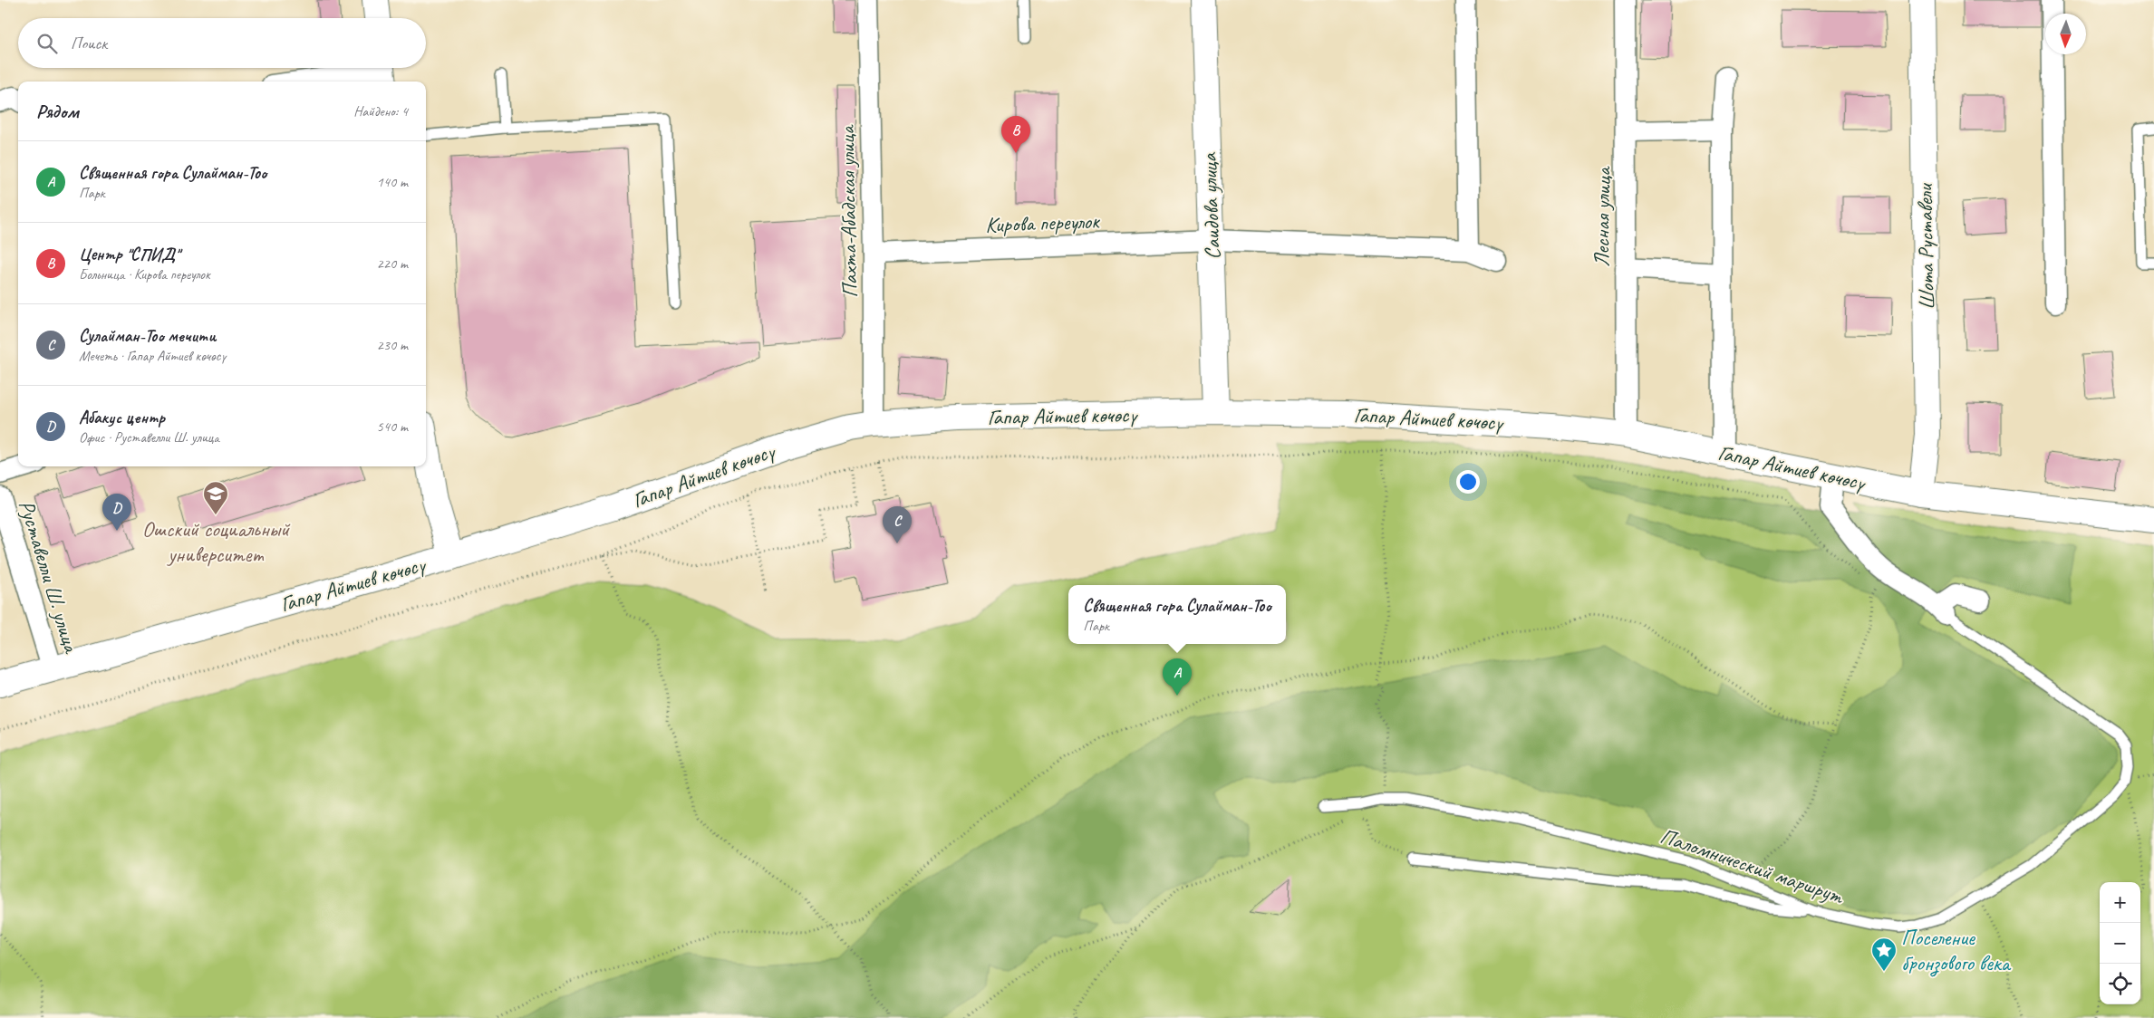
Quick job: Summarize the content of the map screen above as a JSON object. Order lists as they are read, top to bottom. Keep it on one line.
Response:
{"streets":{"main road":["Саидова улица","Шота Руставели","Гапар Айтиев көчөсү"],"street":["Пахта-Абадская улица","Лесная улица","Кирова переулок","Руставелли Ш. улица"],"lane":["Паломнический маршрут"]},"crossings":[["Саидова улица","Кирова переулок"],["Саидова улица","Гапар Айтиев көчөсү"],["Пахта-Абадская улица","Кирова переулок"],["Пахта-Абадская улица","Гапар Айтиев көчөсү"],["Лесная улица","Гапар Айтиев көчөсү"],["Шота Руставели","Гапар Айтиев көчөсү"],["Гапар Айтиев көчөсү","Руставелли Ш. улица"]],"places":{"school or university":["Ошский социальный университет"],"place":["Поселение бронзового века"]},"north":"bottom","page":{"search":"Поиск","heading":["Рядом","Найдено: 4"],"pins":["B","D","C","A"],"list":[{"mark":"A","name":"Священная гора Сулайман-Тоо","note":"Парк","value":"140 m"},{"mark":"B","name":"Центр \"СПИД\"","note":"Больница · Кирова переулок","value":"220 m"},{"mark":"C","name":"Сулайман-Тоо мечити","note":"Мечеть · Гапар Айтиев көчөсү","value":"230 m"},{"mark":"D","name":"Абакус центр","note":"Офис · Руставелли Ш. улица","value":"540 m"}],"popup":["Священная гора Сулайман-Тоо","Парк"],"map_buttons":["+","−"]}}
